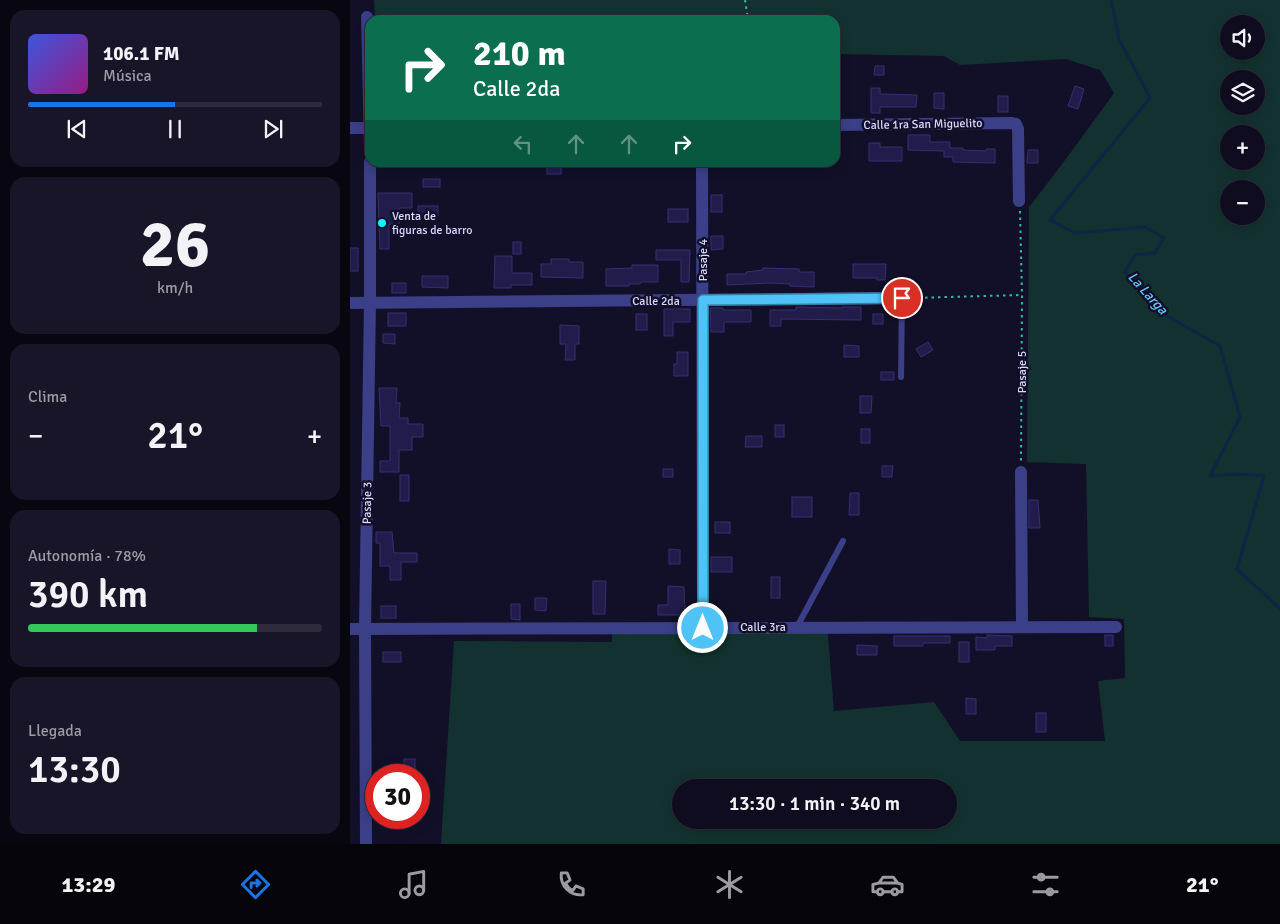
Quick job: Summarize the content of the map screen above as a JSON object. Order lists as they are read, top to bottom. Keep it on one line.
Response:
{"streets":{"street":["Calle 1ra San Miguelito","Pasaje 4","Calle 2da","Pasaje 3","Calle 3ra"],"path":["Pasaje 5"]},"crossings":[["Calle 1ra San Miguelito","Pasaje 5"],["Pasaje 4","Calle 2da"],["Pasaje 4","Calle 3ra"],["Calle 2da","Pasaje 3"],["Pasaje 3","Calle 3ra"]],"water":["La Larga"],"places":["Venta de figuras de barro"],"page":{"map_buttons":["+","−"],"turn":["210 m","Calle 2da"],"song":["106.1 FM","Música"],"tile":[["26","km/h"],"Clima",["Autonomía · 78%","390 km"],["Llegada","13:30"]],"heat":["−","21°","+"],"limit":"30","trip":"13:30 · 1 min · 340 m","tabs":["13:29","21°"]}}
